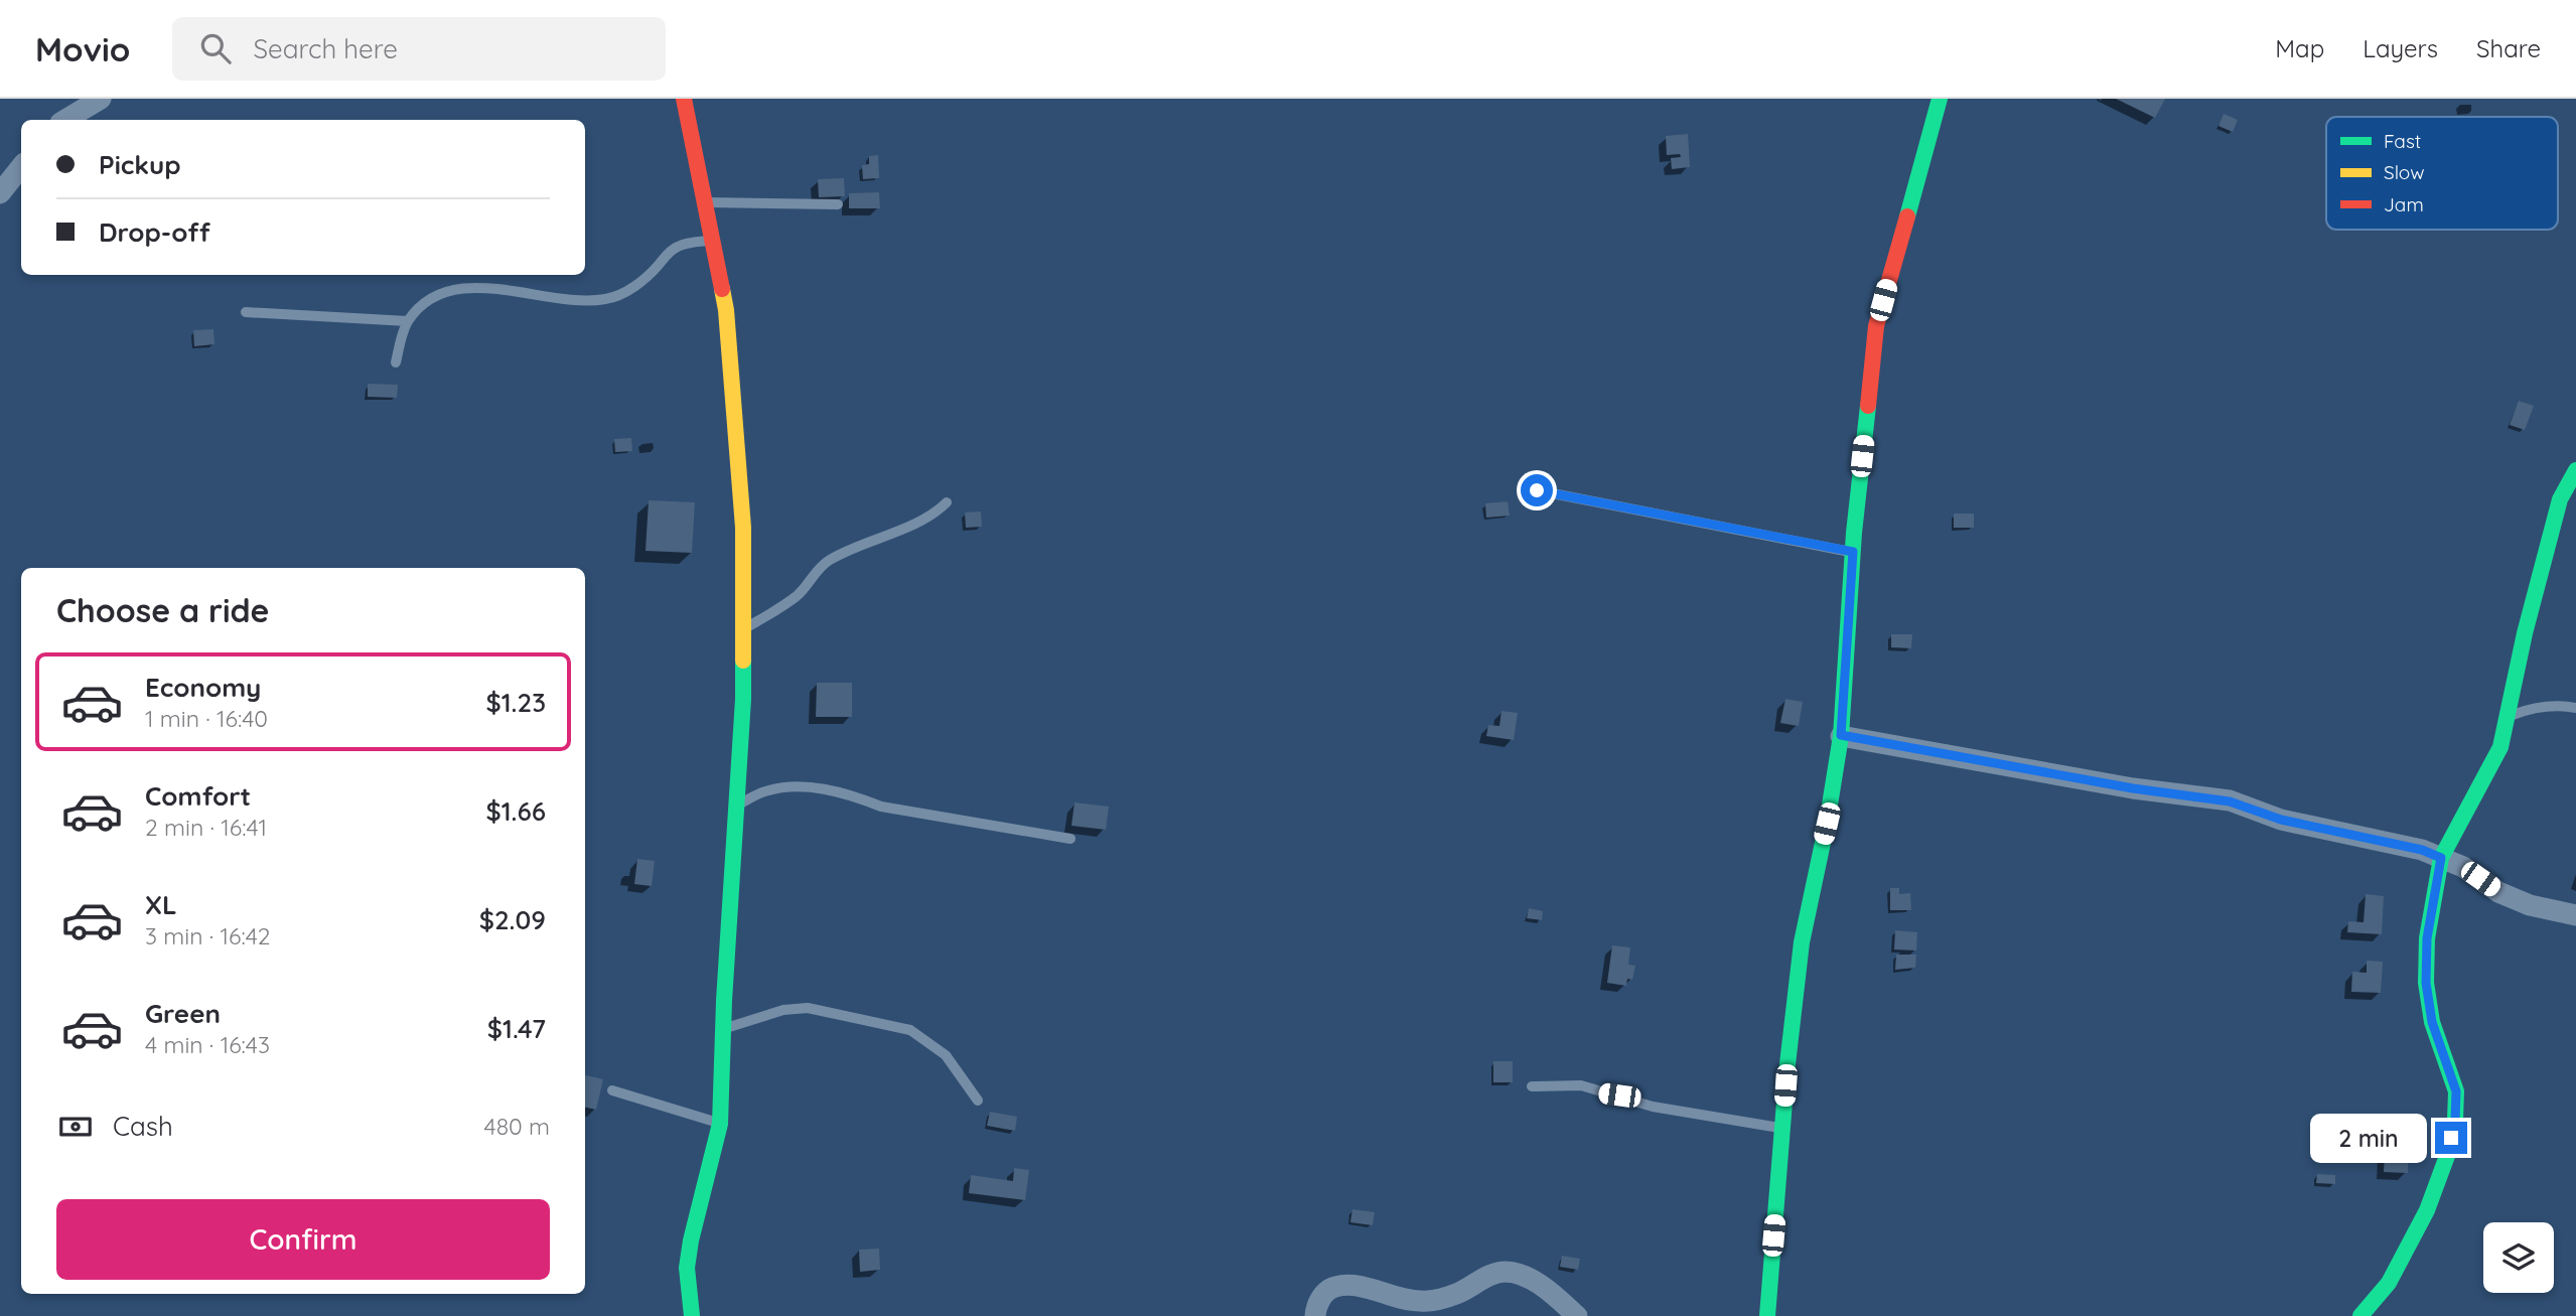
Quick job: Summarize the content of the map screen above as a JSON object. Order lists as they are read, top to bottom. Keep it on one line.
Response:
{"legend":["Fast","Slow","Jam"],"page":{"header":"Movio","search":"Search here","nav":["Map","Layers","Share"],"banner":["Pickup","Drop-off"],"heading":"Choose a ride","list":[{"name":"Economy","note":"1 min · 16:40","value":"$1.23"},{"name":"Comfort","note":"2 min · 16:41","value":"$1.66"},{"name":"XL","note":"3 min · 16:42","value":"$2.09"},{"name":"Green","note":"4 min · 16:43","value":"$1.47"}],"pay":["Cash","480 m"],"bubble":"2 min","buttons":"Confirm"}}
